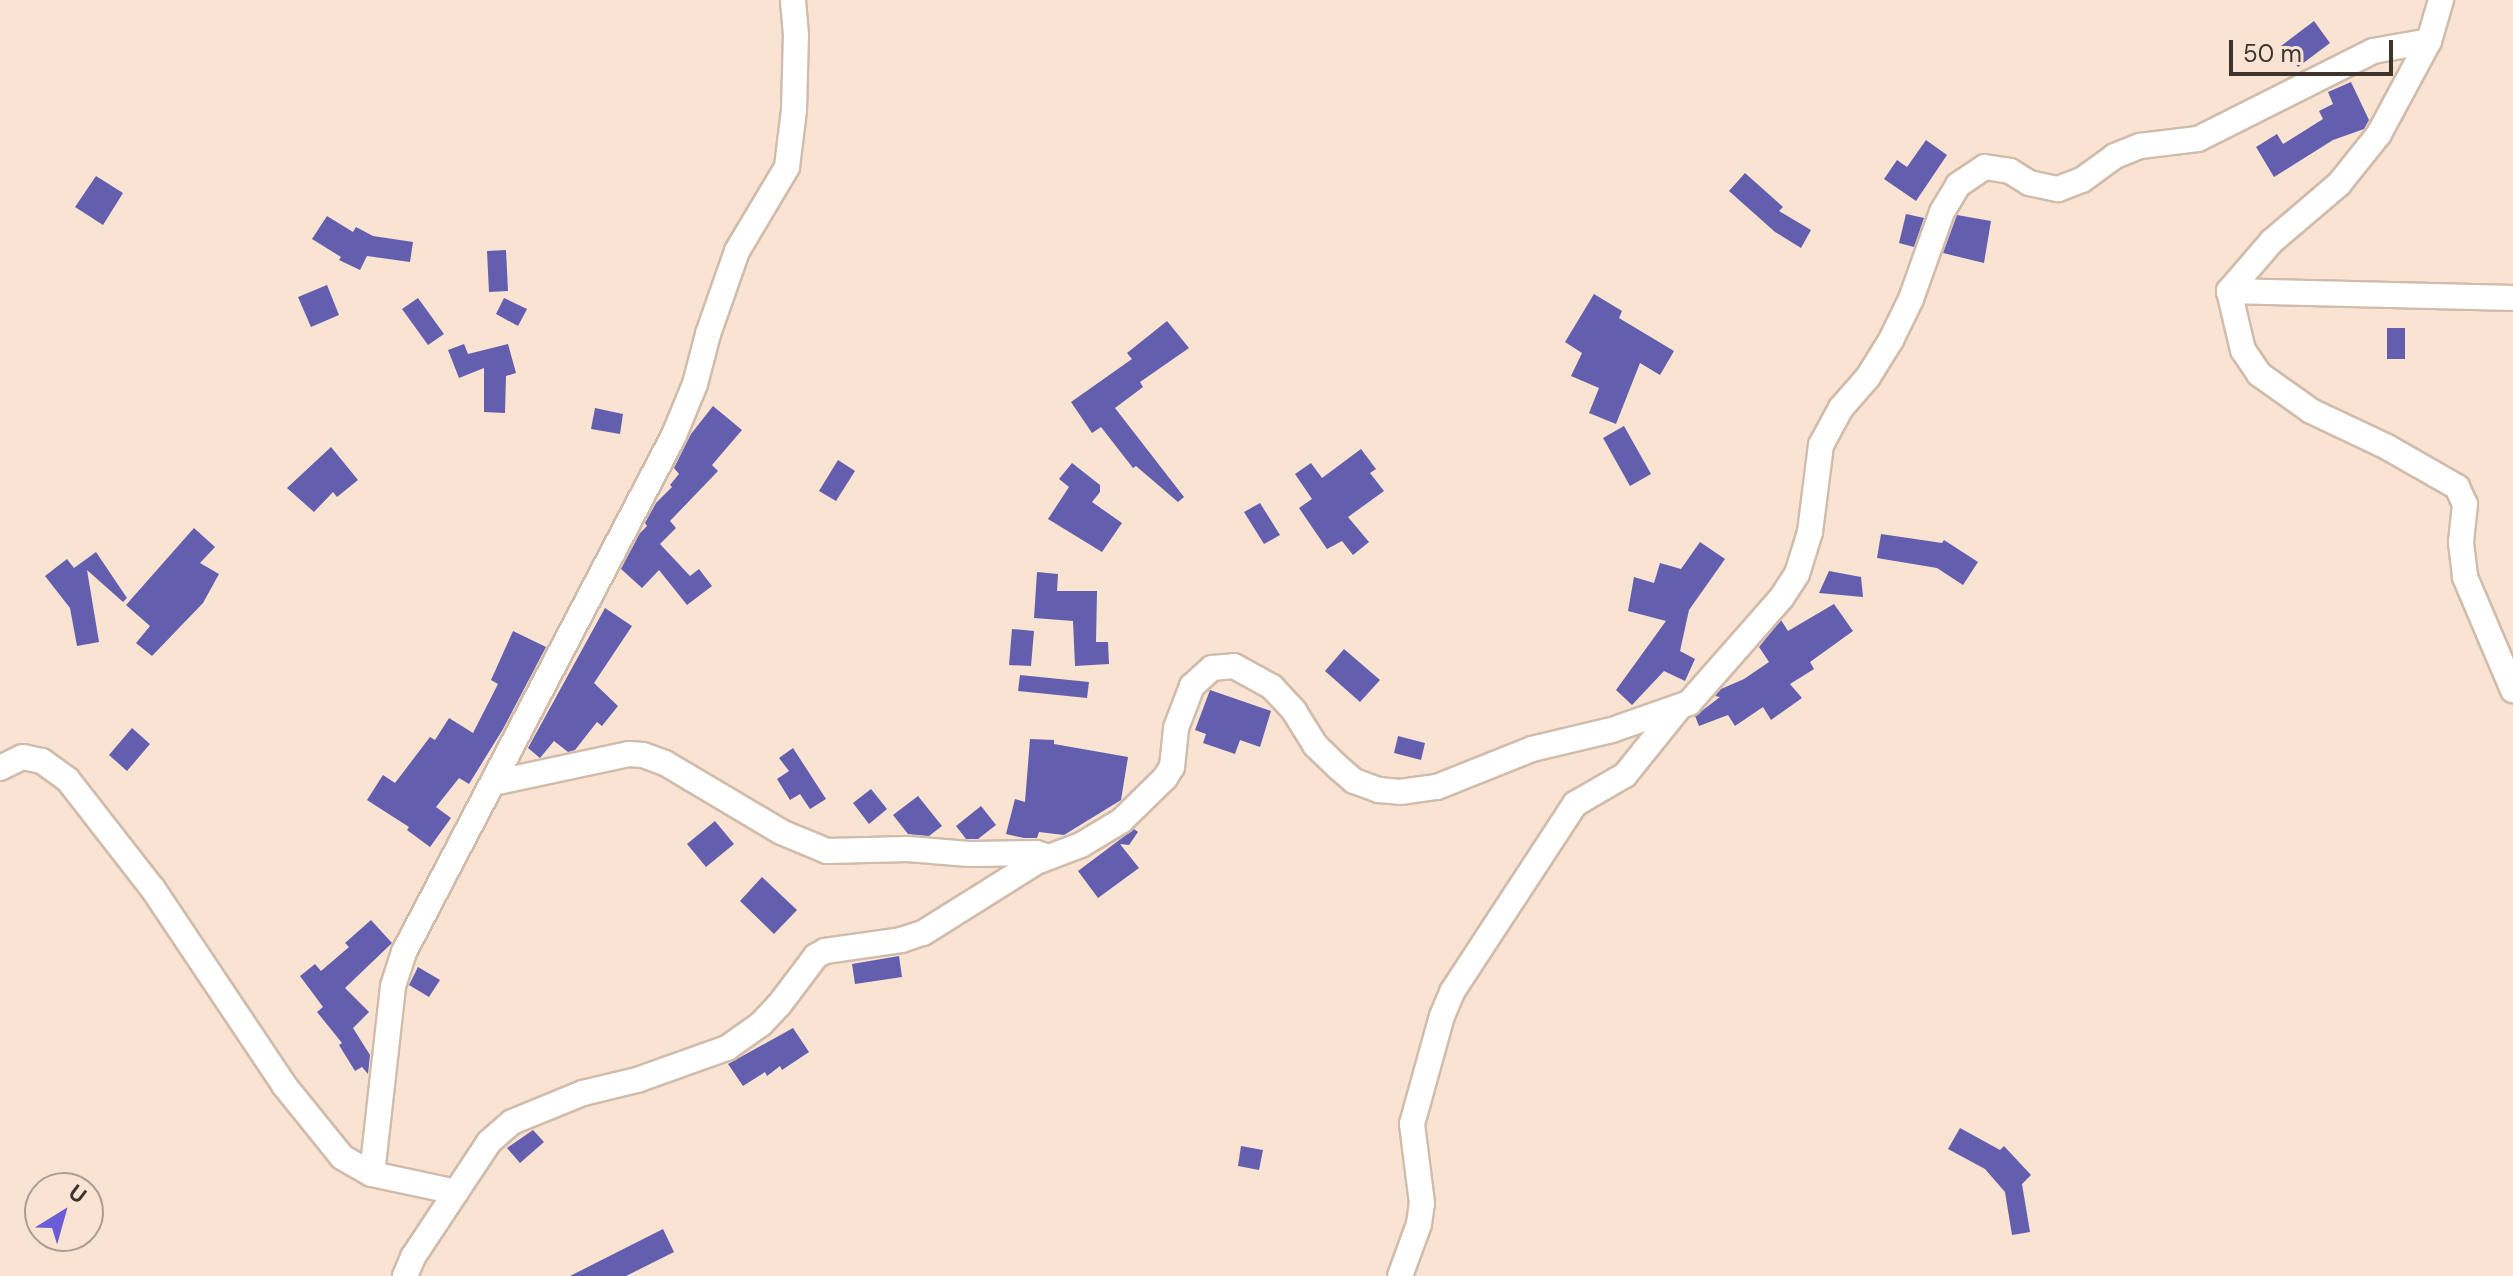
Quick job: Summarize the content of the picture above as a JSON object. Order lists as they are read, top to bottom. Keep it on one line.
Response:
{"scale_bar":"50 m","north":"top right"}
